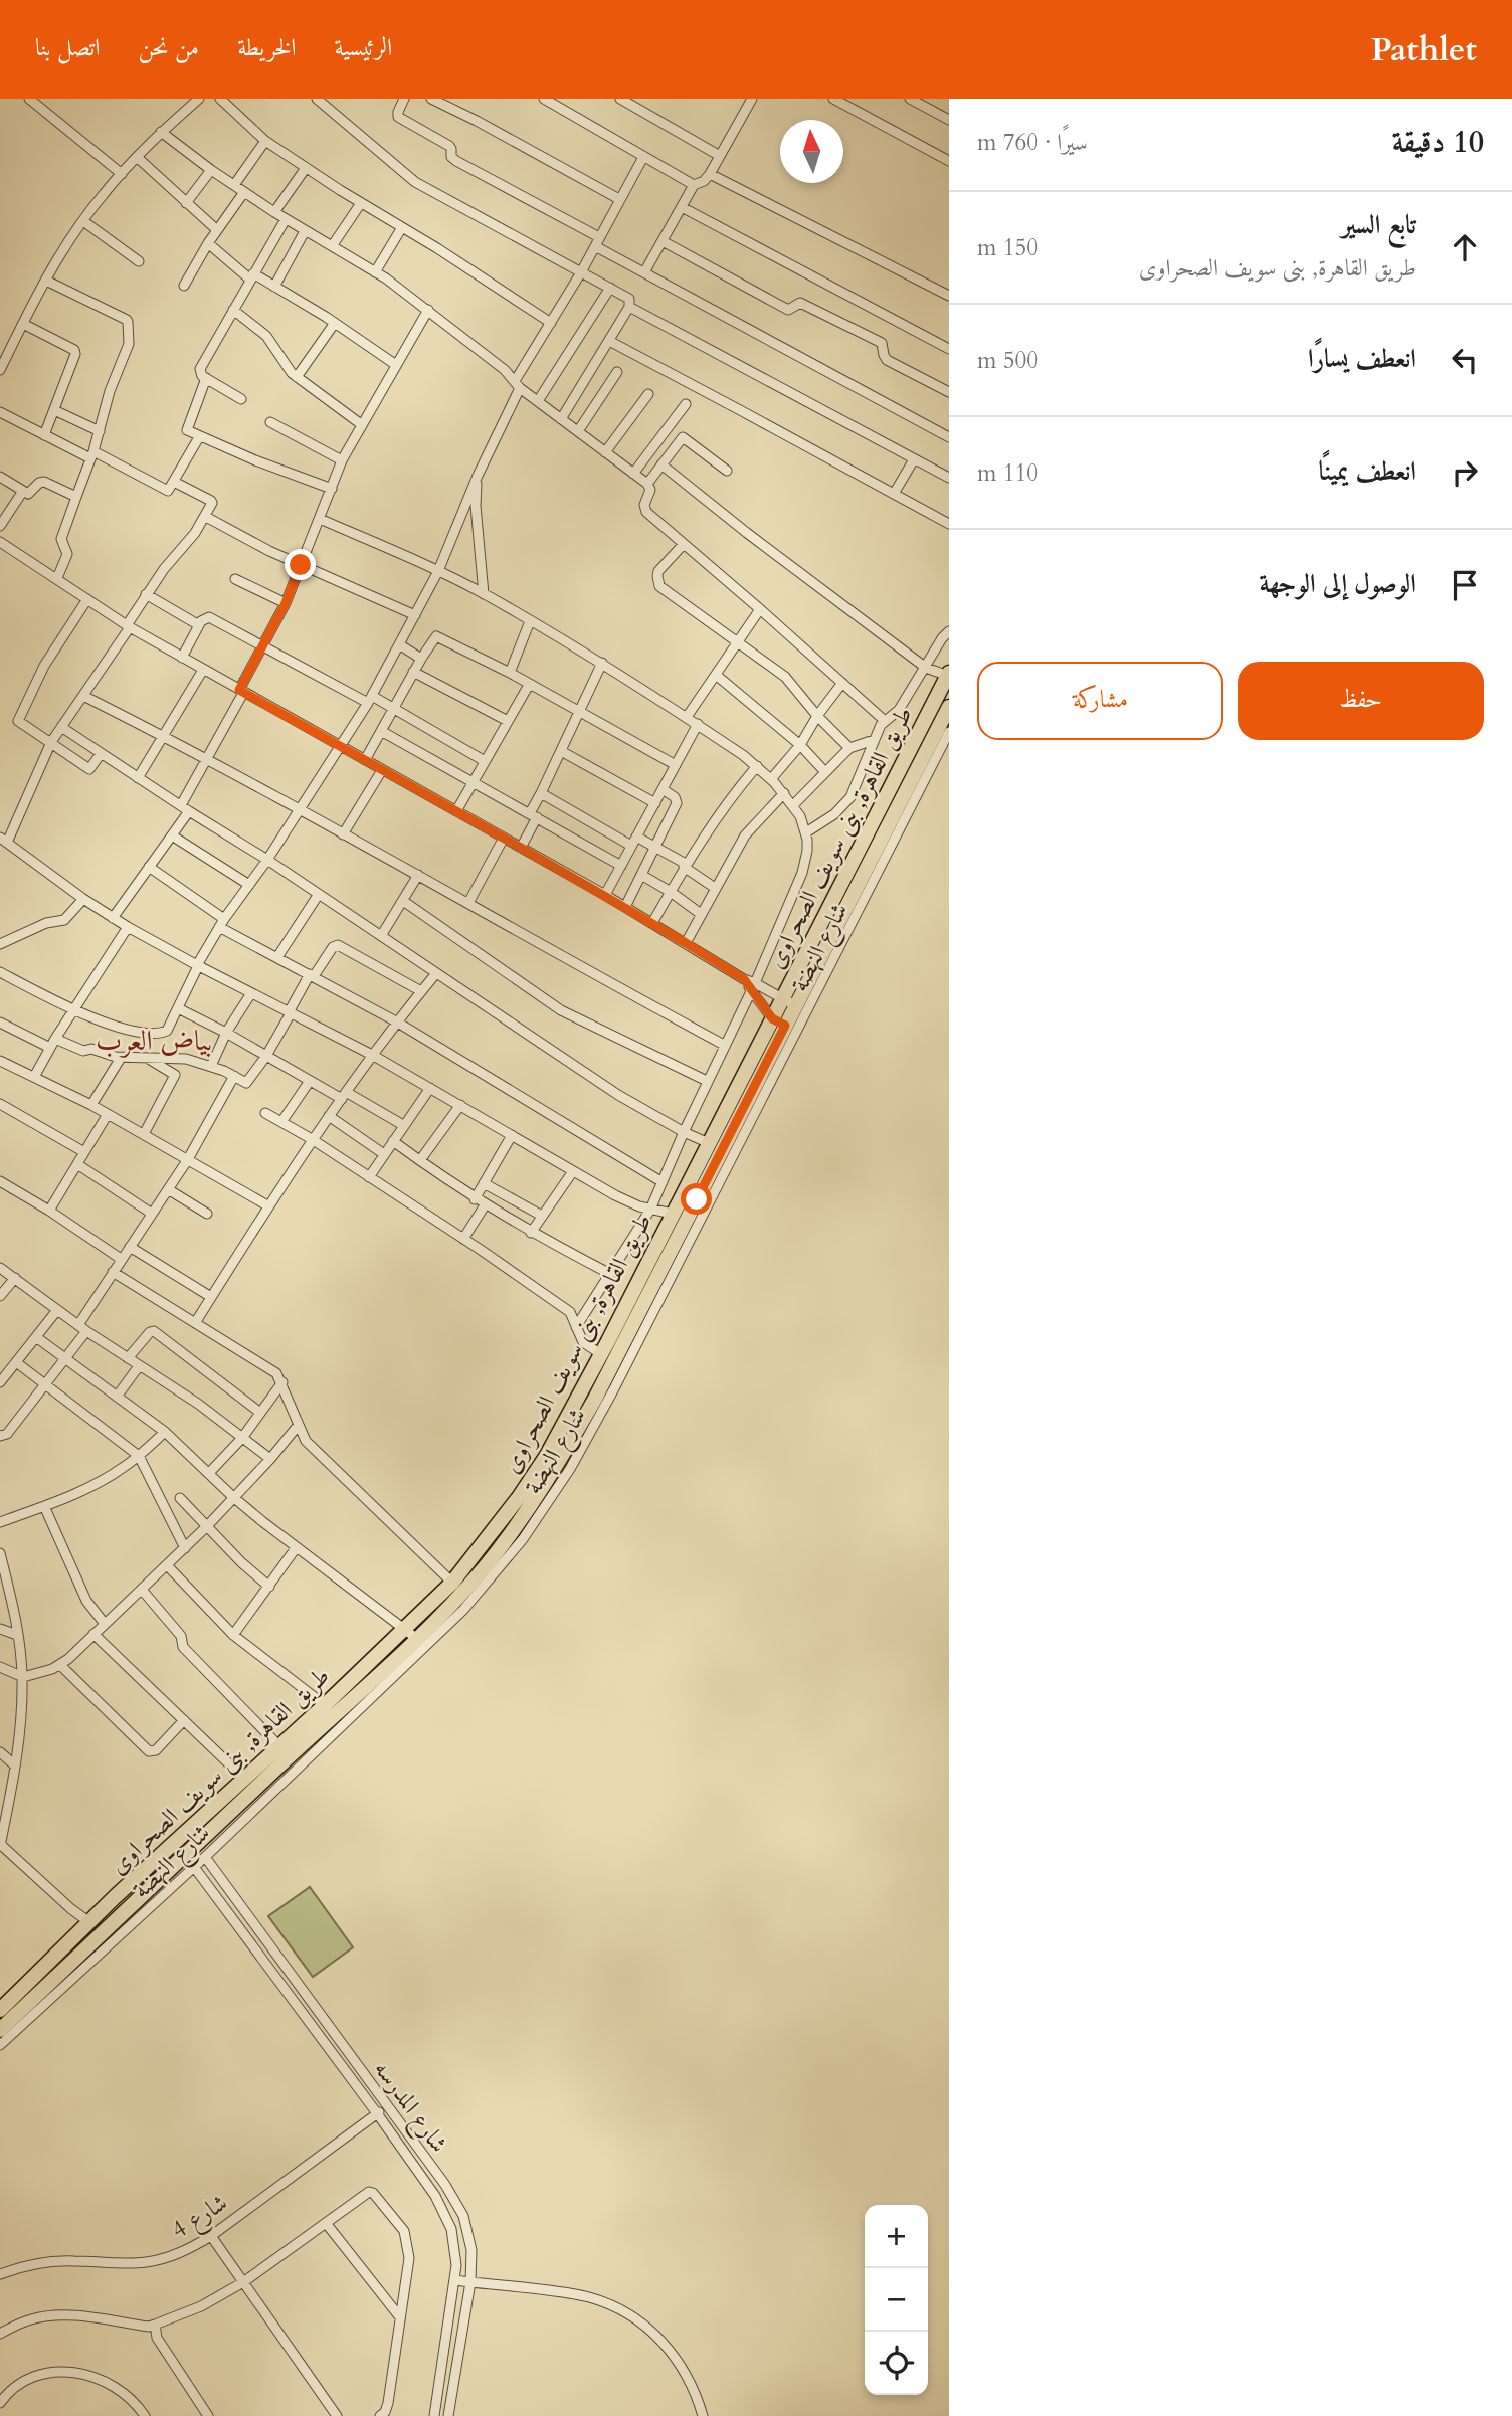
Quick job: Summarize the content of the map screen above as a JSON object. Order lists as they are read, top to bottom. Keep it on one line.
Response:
{"streets":{"main road":["طريق القاهرة, بنى سويف الصحراوى"],"street":["شارع النهضة","شارع المدرسه","شارع 4"]},"crossings":[["طريق القاهرة, بنى سويف الصحراوى","شارع النهضة"],["شارع النهضة","شارع المدرسه"],["شارع المدرسه","شارع 4"]],"districts":["بياض العرب"],"north":"top","page":{"header":"Pathlet","nav":["الرئيسية","الخريطة","من نحن","اتصل بنا"],"heading":["10 دقيقة","سيرًا · 760 m"],"list":[["تابع السير","طريق القاهرة, بنى سويف الصحراوى","150 m"],["انعطف يسارًا","500 m"],["انعطف يمينًا","110 m"],"الوصول إلى الوجهة"],"buttons":["حفظ","مشاركة"],"map_buttons":["+","−"]}}
